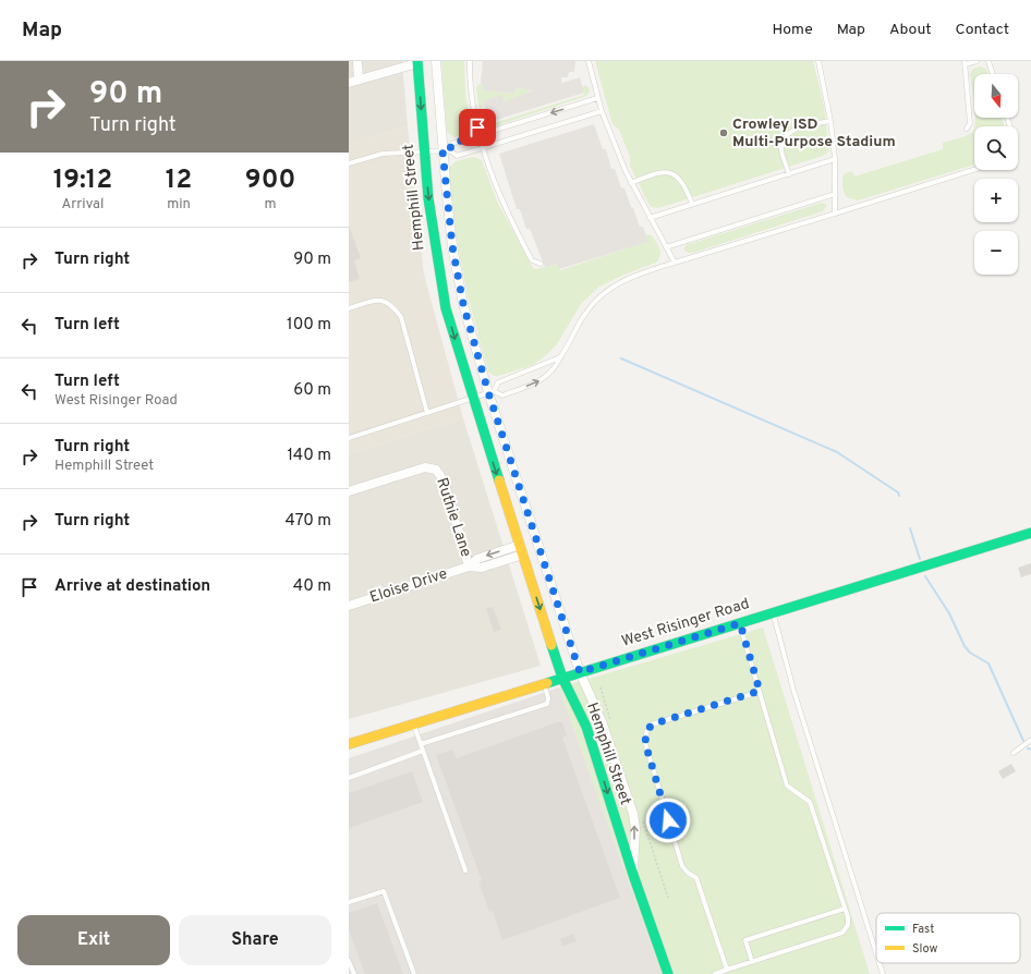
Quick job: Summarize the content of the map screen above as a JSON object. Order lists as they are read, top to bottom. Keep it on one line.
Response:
{"streets":{"street":["Hemphill Street","Ruthie Lane","Eloise Drive","West Risinger Road"]},"crossings":[["Hemphill Street","Eloise Drive"],["Hemphill Street","West Risinger Road"],["Ruthie Lane","Eloise Drive"]],"places":["Crowley ISD Multi-Purpose Stadium"],"legend":["Fast","Slow"],"north":"bottom","page":{"header":"Map","nav":["Home","Map","About","Contact"],"turn":["90 m","Turn right"],"map_buttons":["+","−"],"eta":["19:12","Arrival","12","min","900","m"],"list":[{"name":"Turn right","value":"90 m"},{"name":"Turn left","value":"100 m"},{"name":"Turn left","note":"West Risinger Road","value":"60 m"},{"name":"Turn right","note":"Hemphill Street","value":"140 m"},{"name":"Turn right","value":"470 m"},{"name":"Arrive at destination","value":"40 m"}],"buttons":["Exit","Share"]}}
